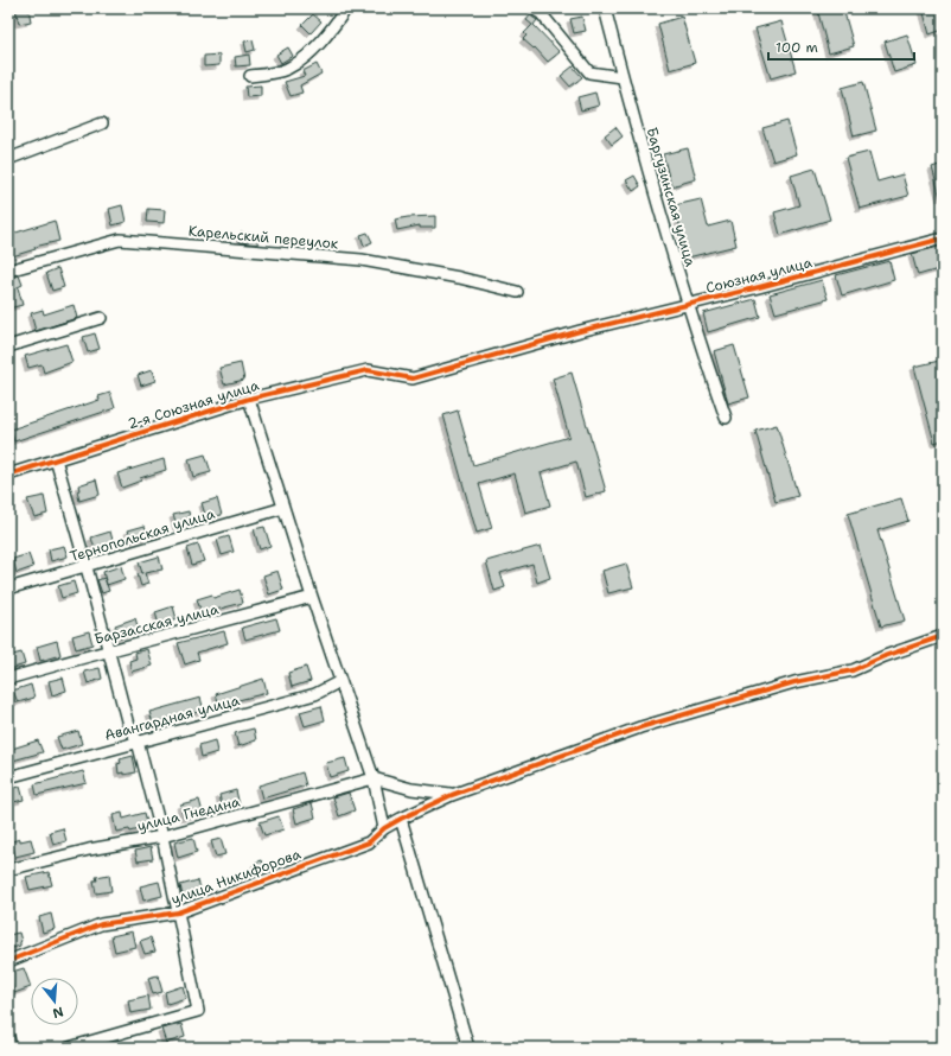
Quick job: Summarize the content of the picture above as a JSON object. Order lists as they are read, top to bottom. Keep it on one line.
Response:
{"streets":{"street":["Баргузинская улица","Карельский переулок","Союзная улица","2-я Союзная улица","Тернопольская улица","Барзасская улица","Авангардная улица","улица Гнедина","улица Никифорова"]},"crossings":[["Баргузинская улица","Союзная улица"],["Союзная улица","2-я Союзная улица"]],"scale_bar":"100 m","north":"bottom"}
